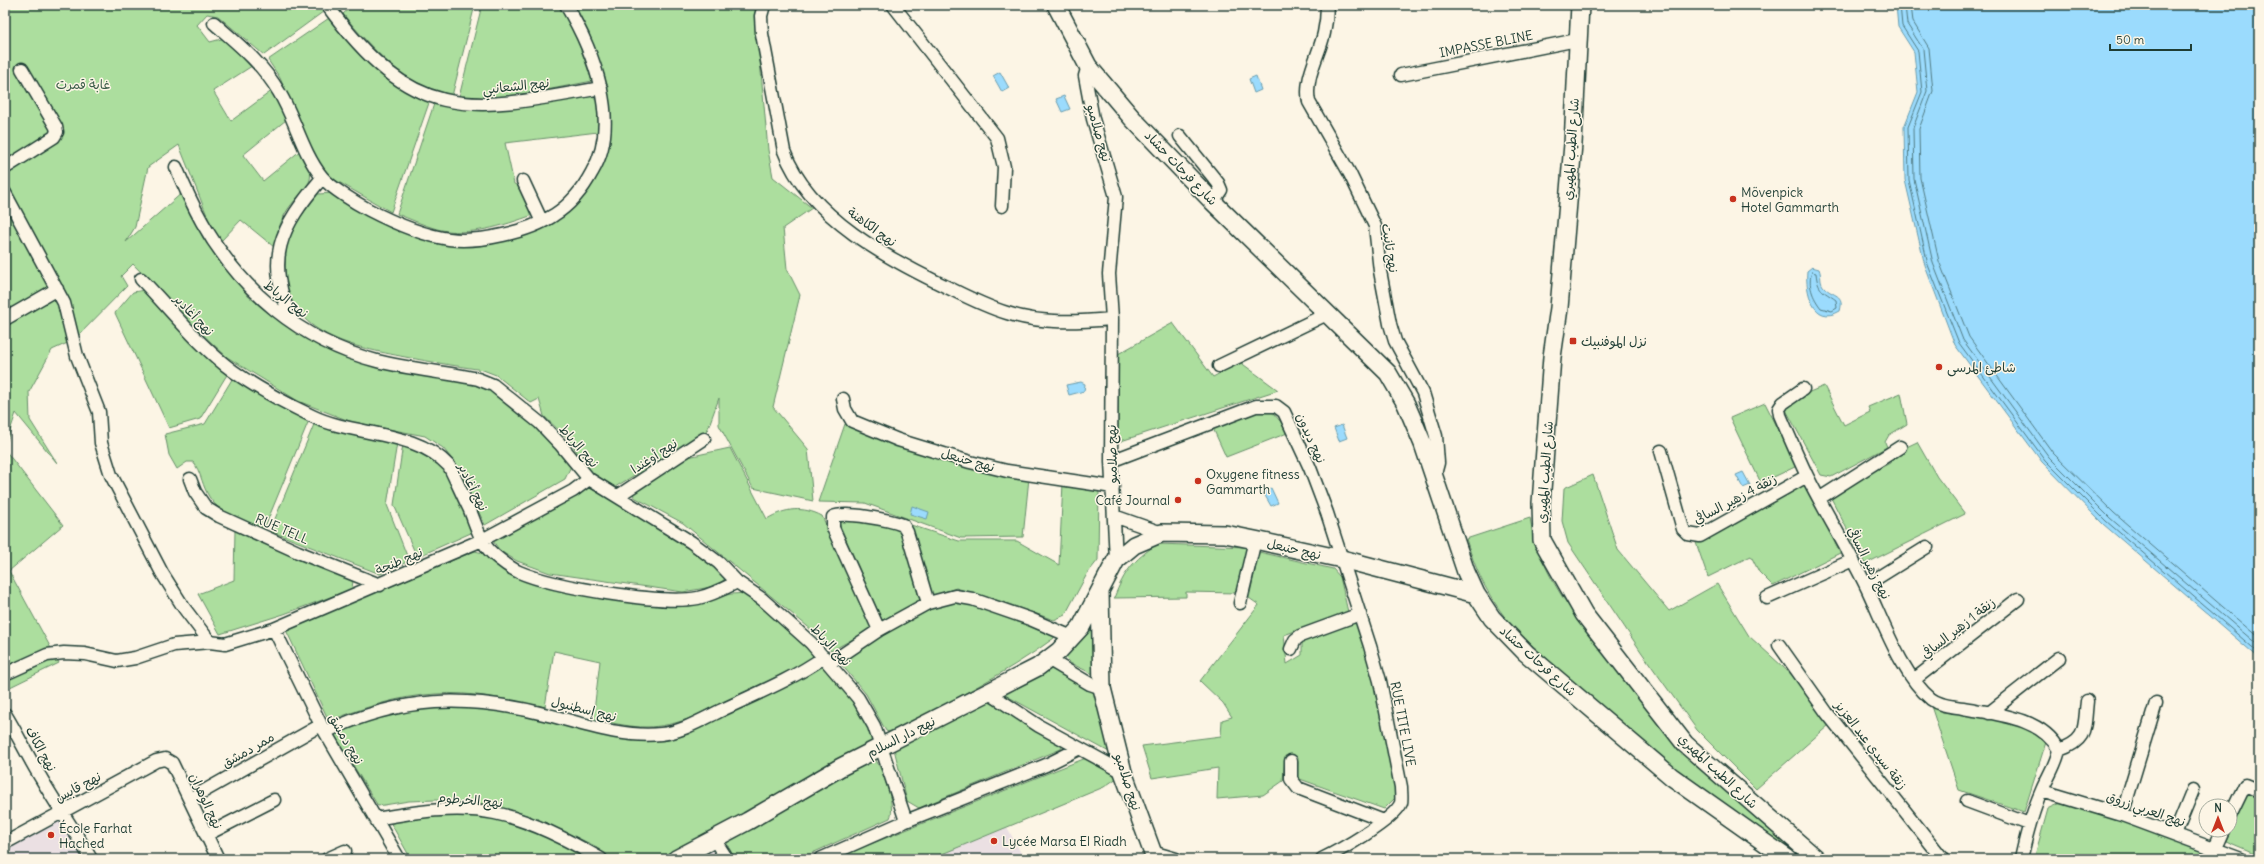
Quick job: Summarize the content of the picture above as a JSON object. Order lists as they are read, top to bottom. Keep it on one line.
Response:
{"streets":{"street":["IMPASSE BLINE","نهج الشعانبي","نهج صلامبو","شارع الطيب المهيري","شارع فرحات حشاد","نهج الكاهنة","نهج تانيت","نهج الرباط","نهج أغادير","نهج ديدون","نهج أوغندا","نهج حنبعل","زنقة 4 زهير السافي","RUE TELL","نهج طنجة","نهج زهير السافي","زنقة 1 زهير السافي","نهج إسطنبول","RUE TITE LIVE","نهج دار السلام","نهج دمشق","زنقة سيدي عبد العزيز","نهج الكاف","ممر دمشق","نهج قابس","نهج الخرطوم","نهج الوهران","نهج العربي زروق"]},"crossings":[["IMPASSE BLINE","شارع الطيب المهيري"],["نهج صلامبو","شارع فرحات حشاد"],["نهج صلامبو","نهج الكاهنة"],["نهج صلامبو","نهج ديدون"],["نهج صلامبو","نهج حنبعل"],["نهج صلامبو","نهج دار السلام"],["شارع فرحات حشاد","نهج تانيت"],["شارع فرحات حشاد","نهج حنبعل"],["نهج الرباط","نهج أغادير"],["نهج الرباط","نهج أوغندا"],["نهج الرباط","نهج طنجة"],["نهج الرباط","نهج إسطنبول"],["نهج الرباط","نهج دار السلام"],["نهج أغادير","نهج طنجة"],["نهج ديدون","نهج حنبعل"],["نهج ديدون","RUE TITE LIVE"],["نهج حنبعل","RUE TITE LIVE"],["زنقة 4 زهير السافي","نهج زهير السافي"],["RUE TELL","نهج طنجة"],["نهج طنجة","نهج دمشق"],["نهج زهير السافي","زنقة 1 زهير السافي"],["نهج إسطنبول","نهج دار السلام"],["نهج إسطنبول","نهج دمشق"],["نهج إسطنبول","ممر دمشق"],["نهج دمشق","ممر دمشق"],["نهج دمشق","نهج الخرطوم"],["نهج الكاف","نهج قابس"],["ممر دمشق","نهج الوهران"],["نهج قابس","نهج الوهران"]],"parks":["غابة قمرت"],"places":{"other":["Mövenpick Hotel Gammarth","شاطئ المرسى","Oxygene fitness Gammarth","Café Journal","École Farhat Hached","Lycée Marsa El Riadh"],"transit":["نزل الموفنبيك"]},"scale_bar":"50 m","north":"top"}
